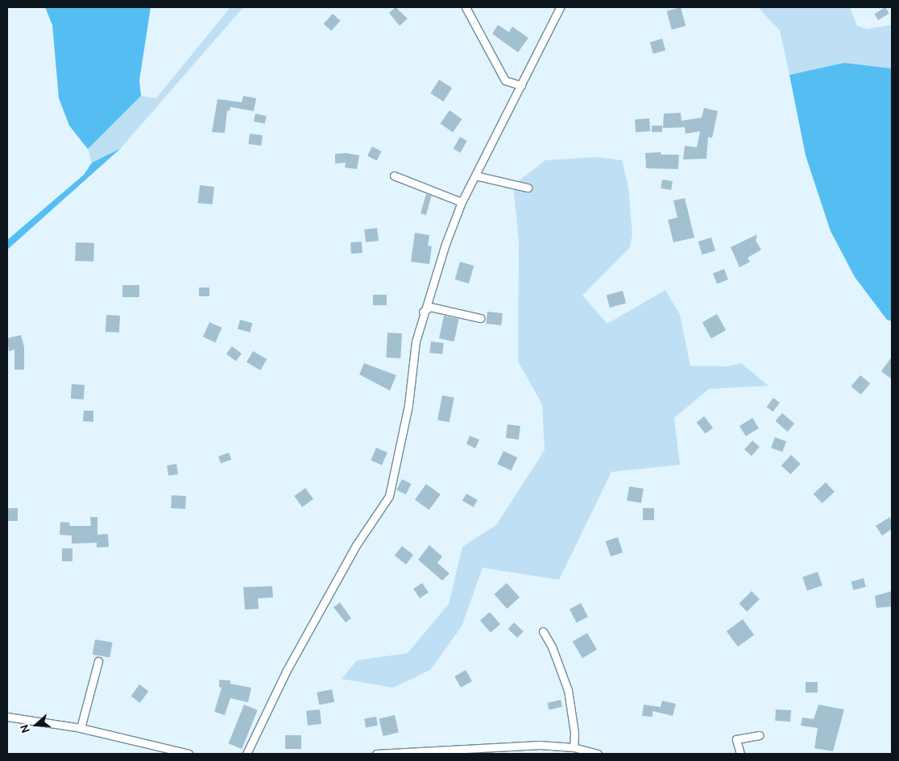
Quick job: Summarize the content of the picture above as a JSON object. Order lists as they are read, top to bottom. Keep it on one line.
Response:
{"north":"left"}
